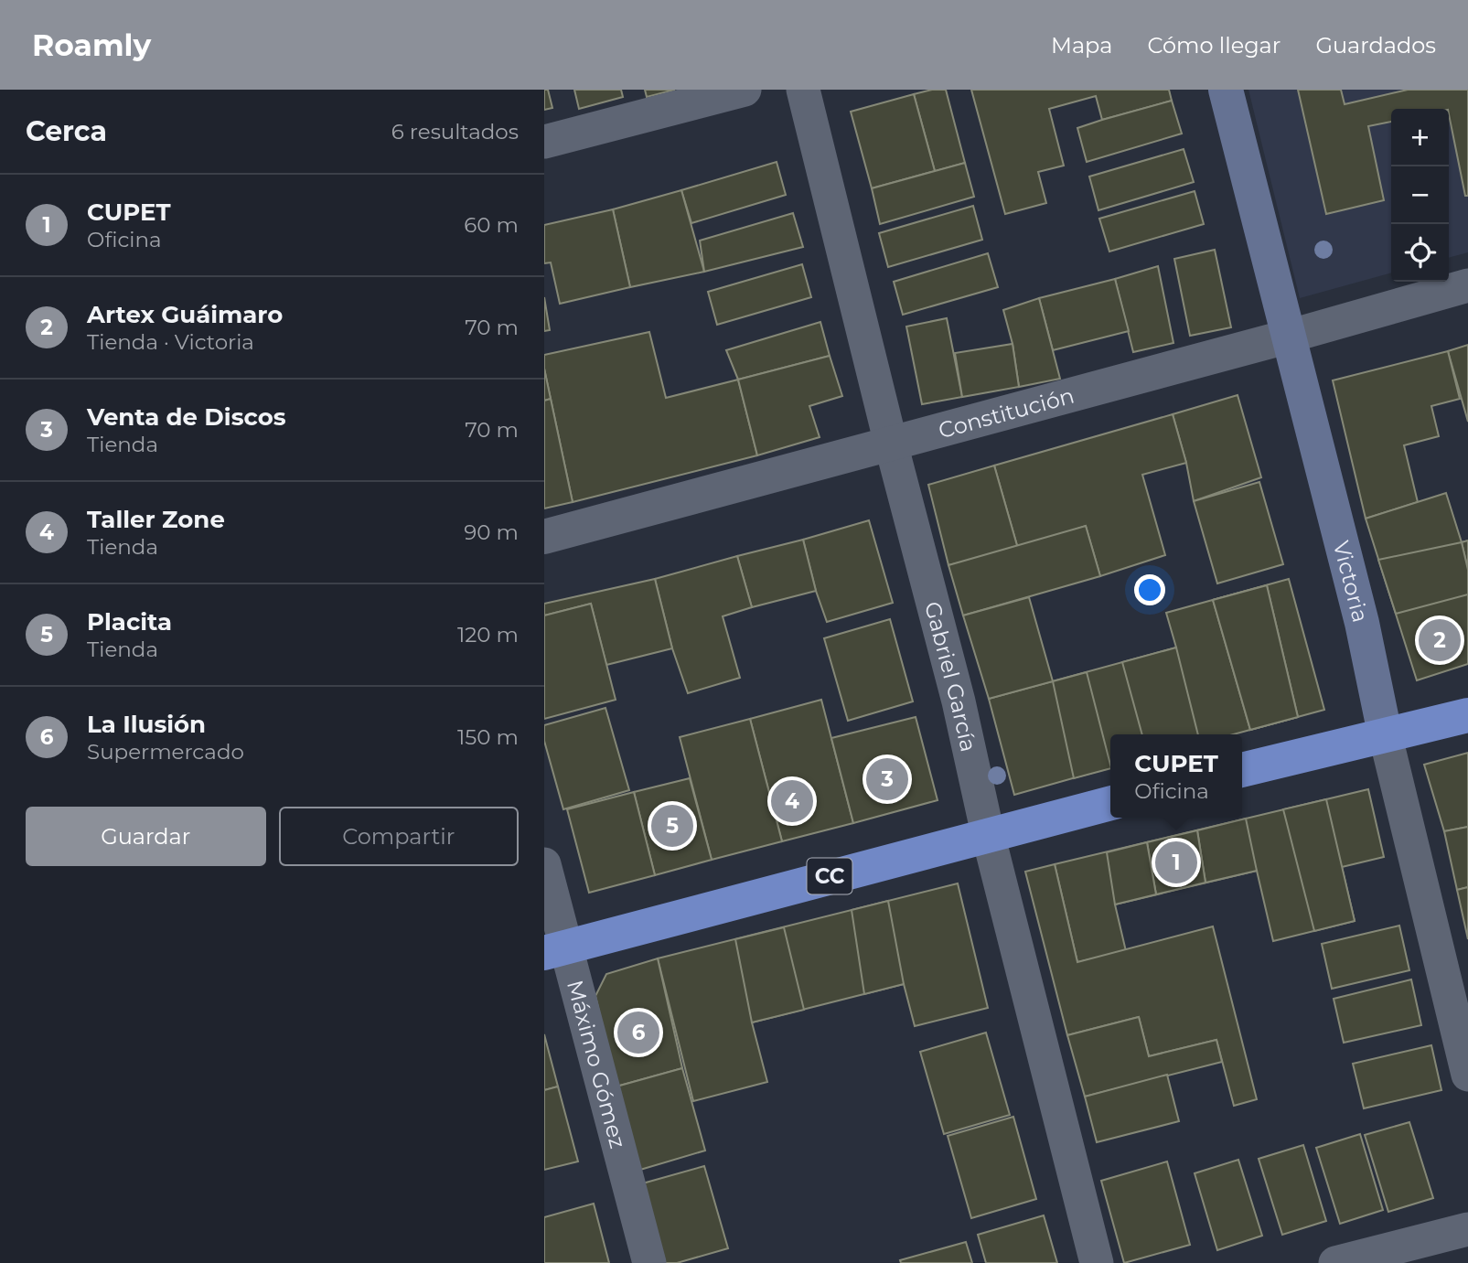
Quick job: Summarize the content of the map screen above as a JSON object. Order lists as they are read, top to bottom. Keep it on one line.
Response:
{"streets":{"highway":["CC"],"main road":["Victoria"],"street":["Constitución","Gabriel García","Máximo Gómez"]},"crossings":[["Constitución","Victoria"],["Constitución","Gabriel García"],["Gabriel García","CC"],["CC","Máximo Gómez"]],"page":{"header":"Roamly","nav":["Mapa","Cómo llegar","Guardados"],"heading":["Cerca","6 resultados"],"map_buttons":["+","−"],"list":[{"mark":"1","name":"CUPET","note":"Oficina","value":"60 m"},{"mark":"2","name":"Artex Guáimaro","note":"Tienda · Victoria","value":"70 m"},{"mark":"3","name":"Venta de Discos","note":"Tienda","value":"70 m"},{"mark":"4","name":"Taller Zone","note":"Tienda","value":"90 m"},{"mark":"5","name":"Placita","note":"Tienda","value":"120 m"},{"mark":"6","name":"La Ilusión","note":"Supermercado","value":"150 m"}],"pins":["2","3","4","5","1","6"],"popup":["CUPET","Oficina"],"buttons":["Guardar","Compartir"]}}
